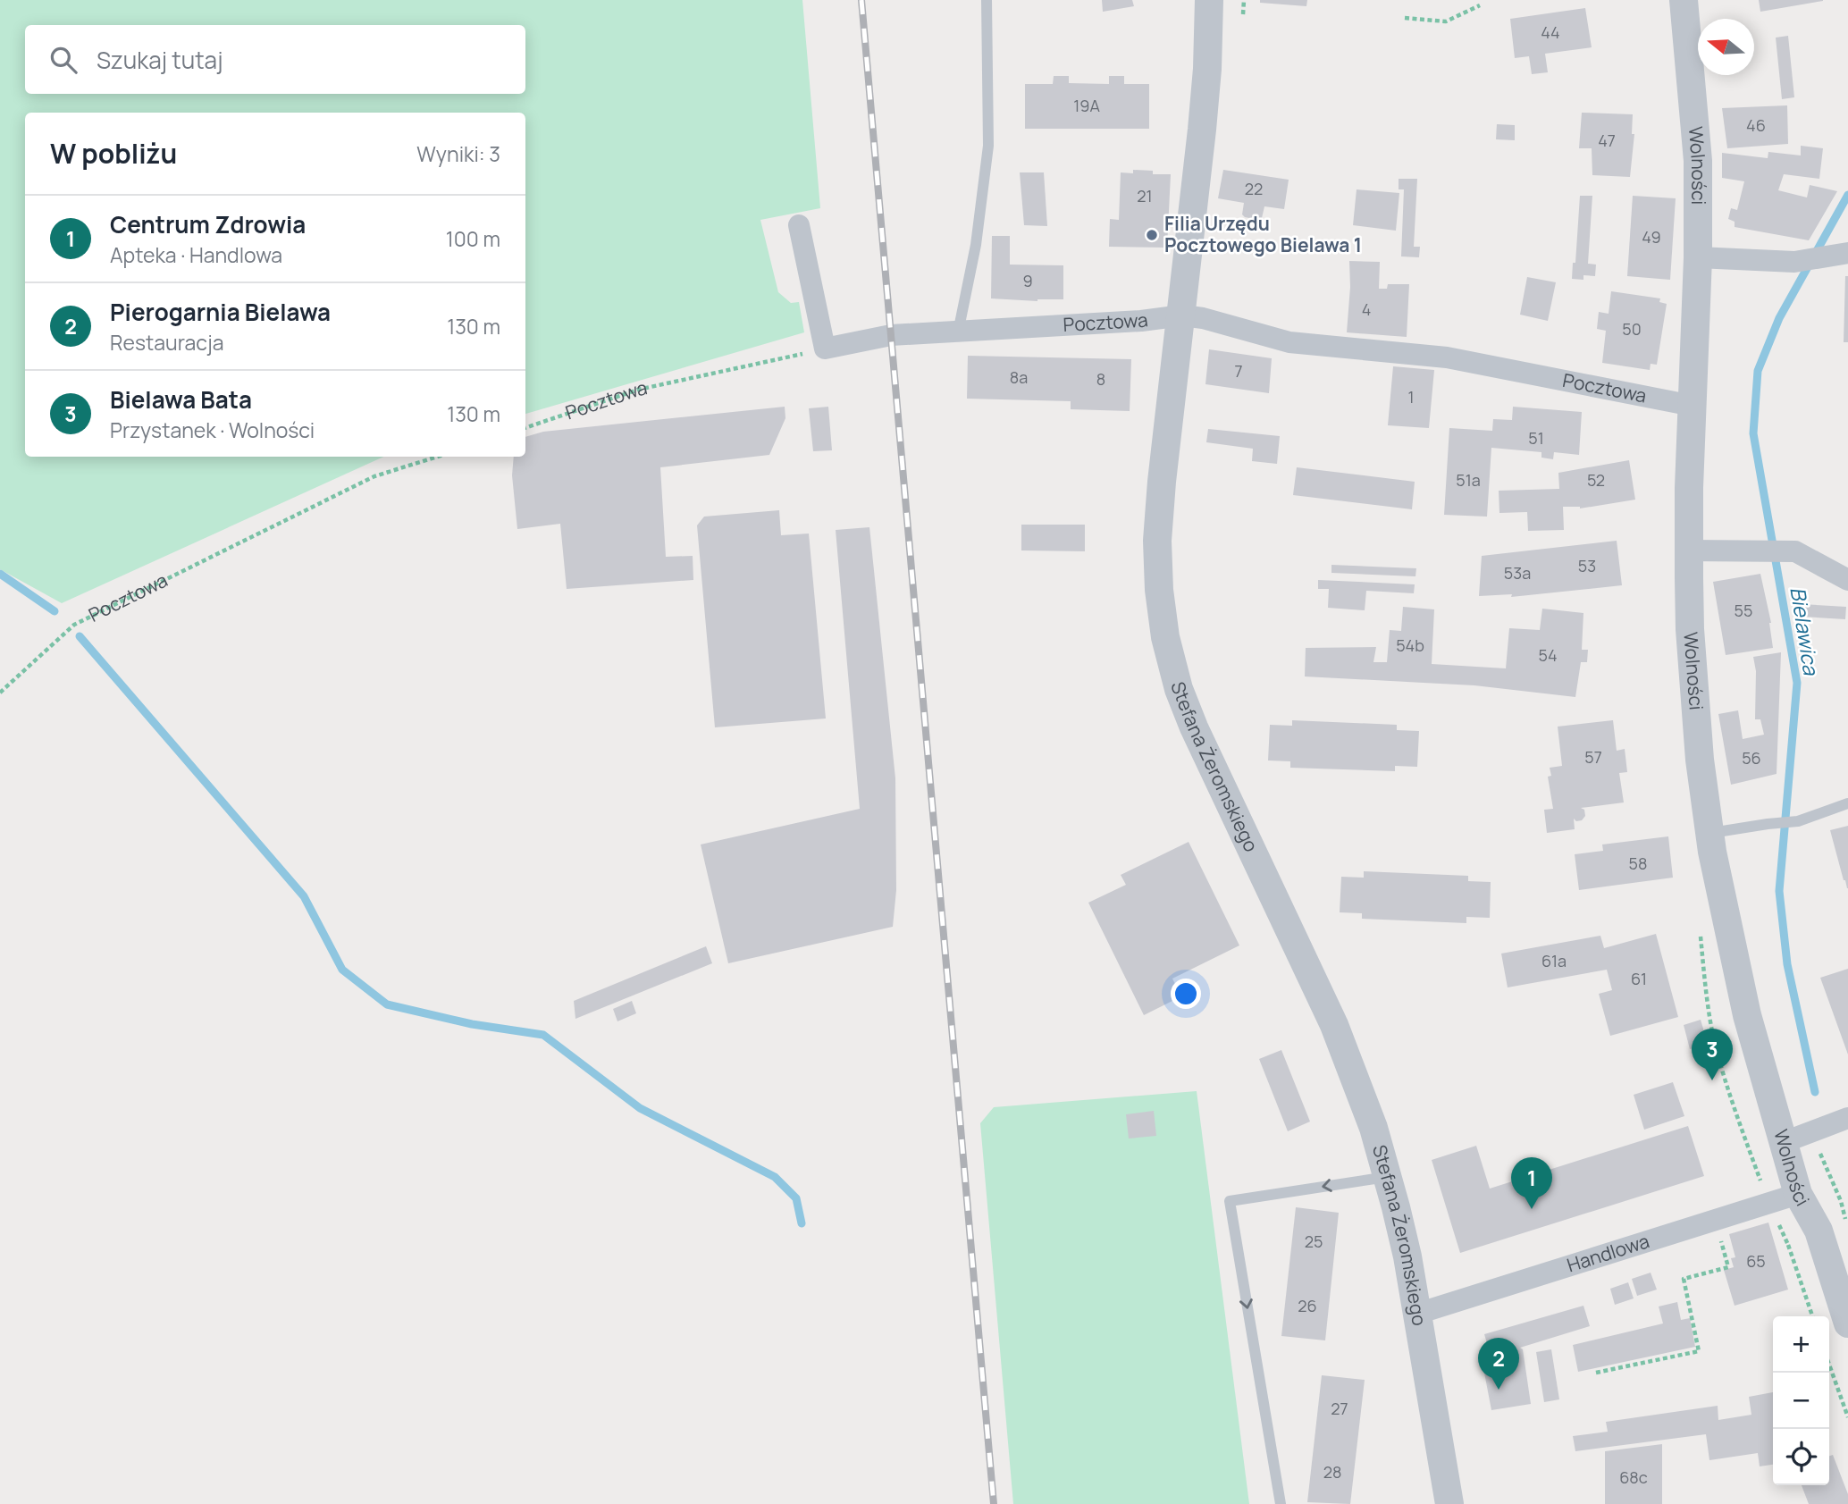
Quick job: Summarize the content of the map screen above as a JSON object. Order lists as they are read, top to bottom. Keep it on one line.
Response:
{"streets":{"street":["Wolności","Pocztowa","Stefana Żeromskiego","Handlowa"]},"crossings":[["Wolności","Pocztowa"],["Wolności","Handlowa"],["Pocztowa","Stefana Żeromskiego"],["Stefana Żeromskiego","Handlowa"]],"water":["Bielawica"],"places":["Filia Urzędu Pocztowego Bielawa 1"],"house_numbers":["44","19A","46","47","22","21","49","9","4","50","7","8a","8","1","51","51a","52","53","53a","55","54b","54","57","56","58","61a","61","25","65","26","27","28","68c"],"north":"left","page":{"search":"Szukaj tutaj","heading":["W pobliżu","Wyniki: 3"],"list":[{"mark":"1","name":"Centrum Zdrowia","note":"Apteka · Handlowa","value":"100 m"},{"mark":"2","name":"Pierogarnia Bielawa","note":"Restauracja","value":"130 m"},{"mark":"3","name":"Bielawa Bata","note":"Przystanek · Wolności","value":"130 m"}],"pins":["3","1","2"],"map_buttons":["+","−"]}}
